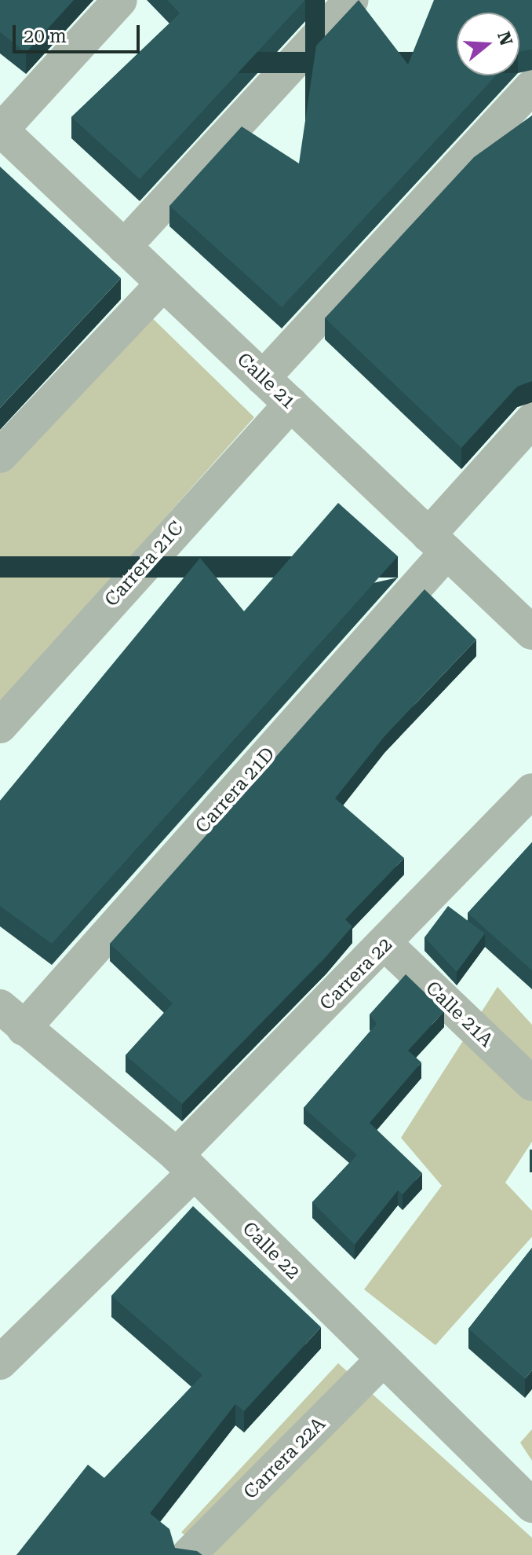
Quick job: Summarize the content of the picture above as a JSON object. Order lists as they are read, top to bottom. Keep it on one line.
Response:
{"streets":{"street":["Calle 21","Carrera 21C","Carrera 21D","Carrera 22","Calle 21A","Calle 22","Carrera 22A"]},"crossings":[["Calle 21","Carrera 21C"],["Calle 21","Carrera 21D"],["Carrera 21D","Calle 22"],["Carrera 22","Calle 21A"],["Carrera 22","Calle 22"],["Calle 22","Carrera 22A"]],"scale_bar":"20 m","north":"right"}
